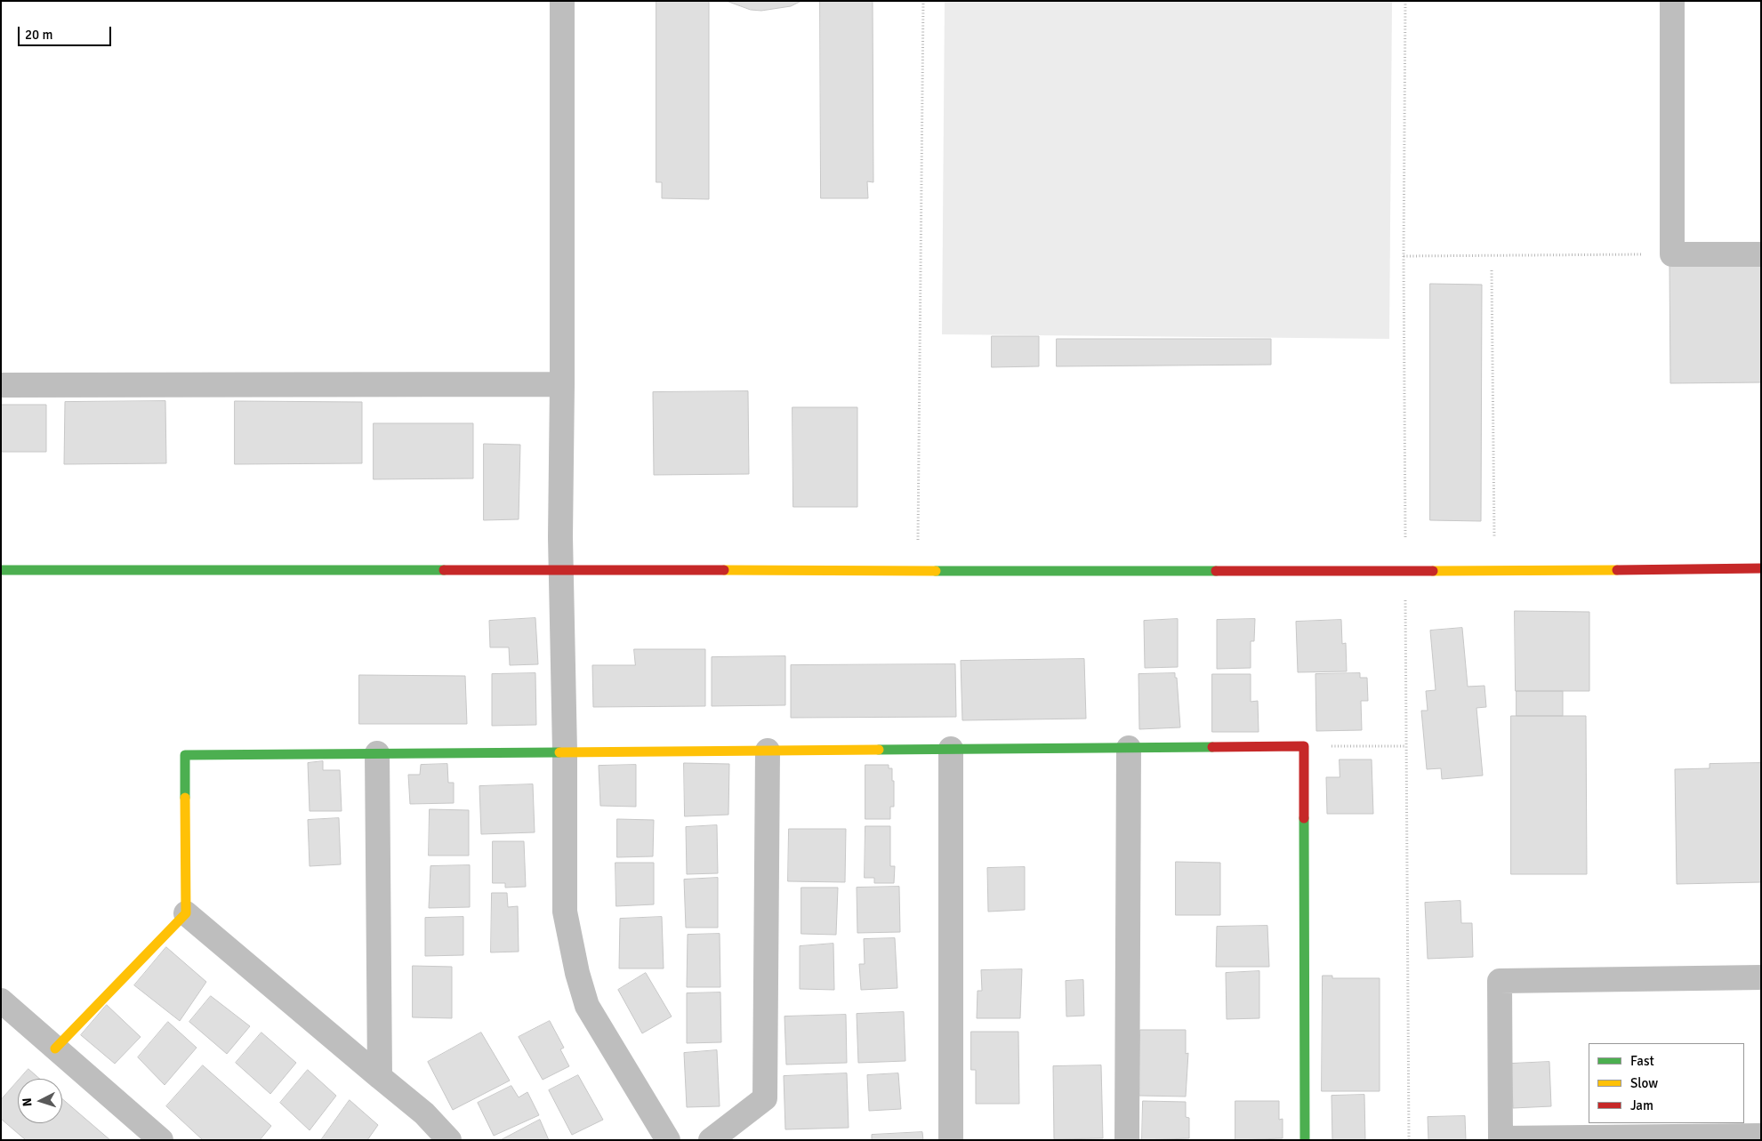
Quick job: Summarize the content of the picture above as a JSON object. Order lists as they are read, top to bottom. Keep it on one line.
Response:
{"legend":["Fast","Slow","Jam"],"scale_bar":"20 m","north":"left"}
